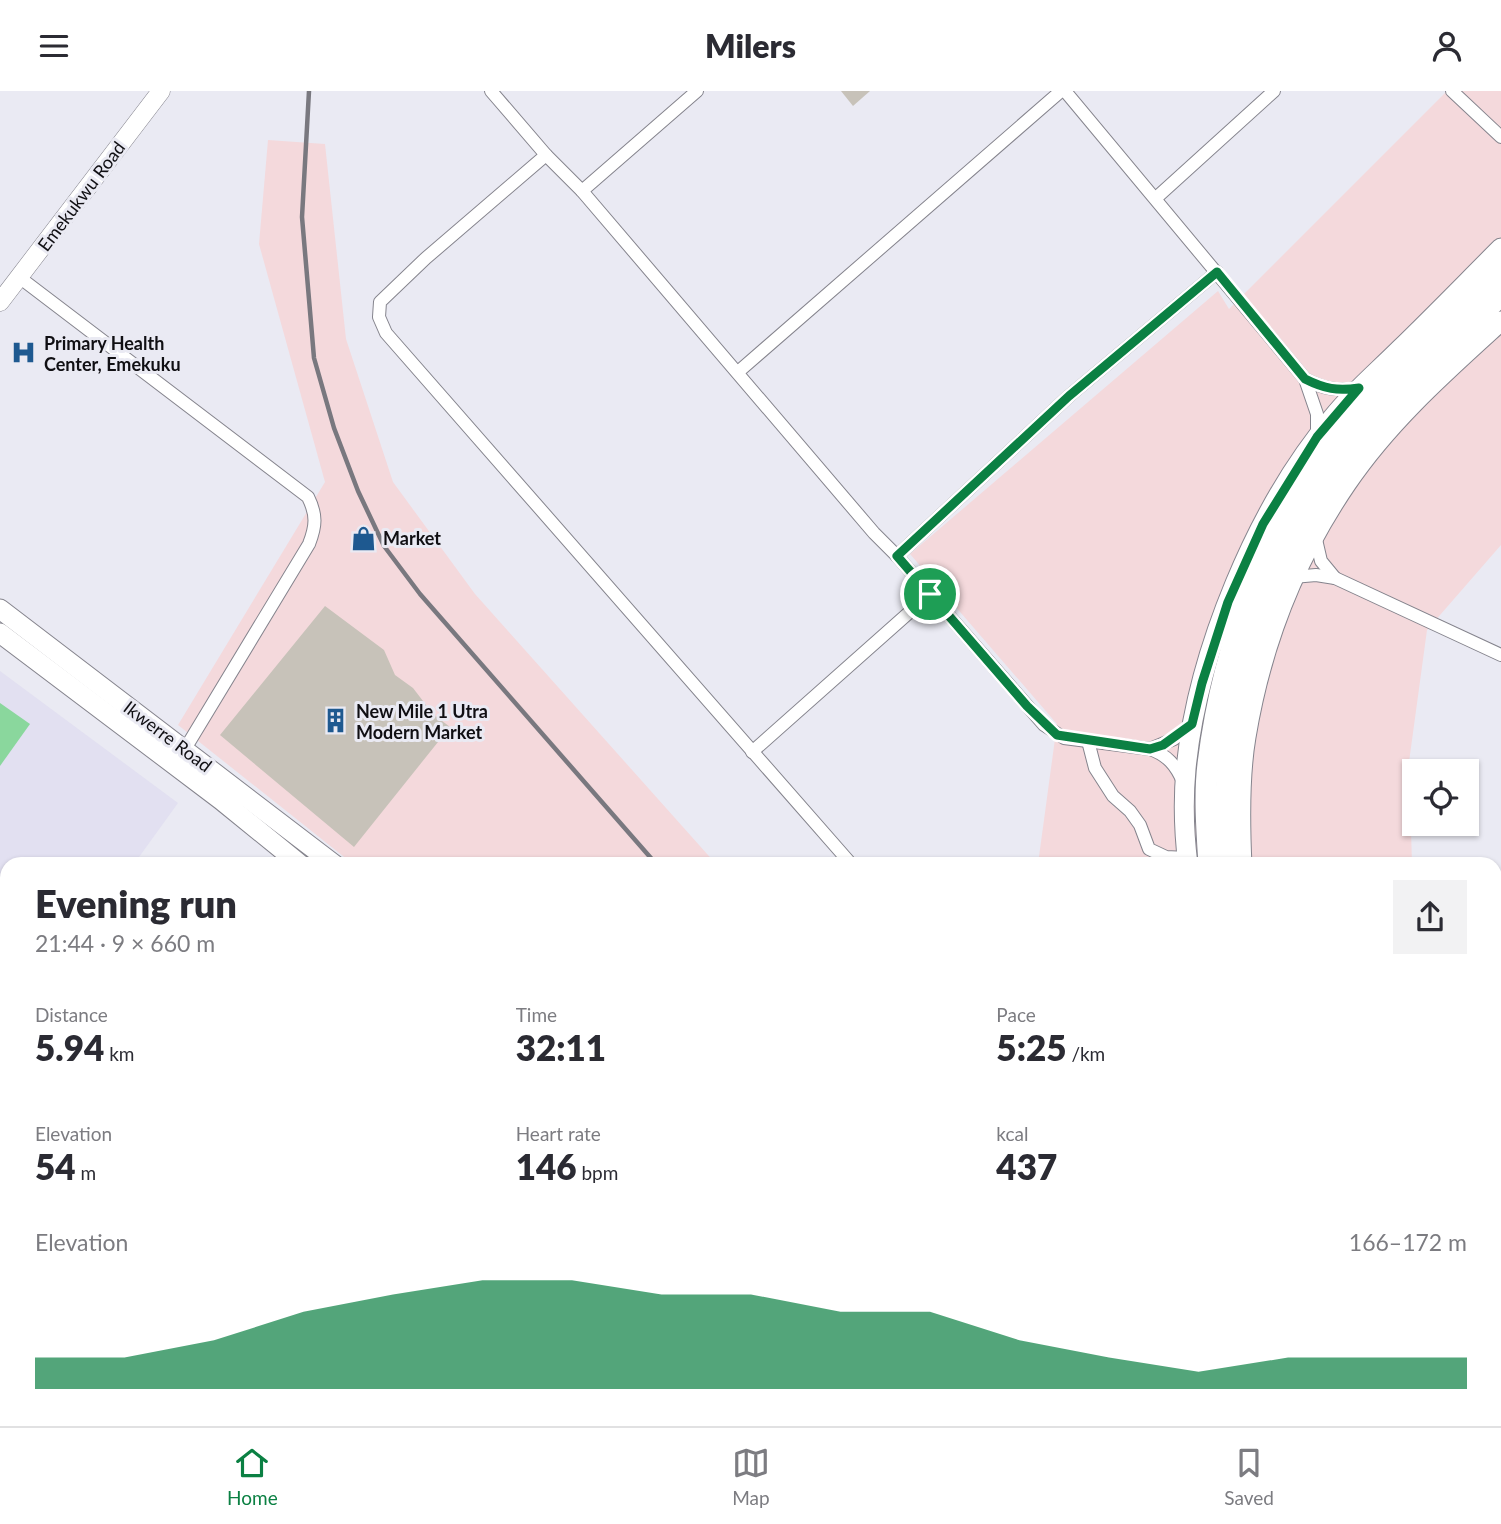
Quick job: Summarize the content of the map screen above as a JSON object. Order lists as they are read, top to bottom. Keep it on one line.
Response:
{"streets":{"main road":["Ikwerre Road"],"street":["Emekukwu Road"]},"places":{"hospital":["Primary Health Center, Emekuku"],"shop":["Market"],"building":["New Mile 1 Utra Modern Market"]},"page":{"header":"Milers","heading":["Evening run","21:44 · 9 × 660 m"],"stats":[["Distance","5.94 km"],["Time","32:11"],["Pace","5:25 /km"],["Elevation","54 m"],["Heart rate","146 bpm"],["kcal","437"]],"chart":["Elevation","166–172 m"],"tabs":["Home","Map","Saved"]}}
